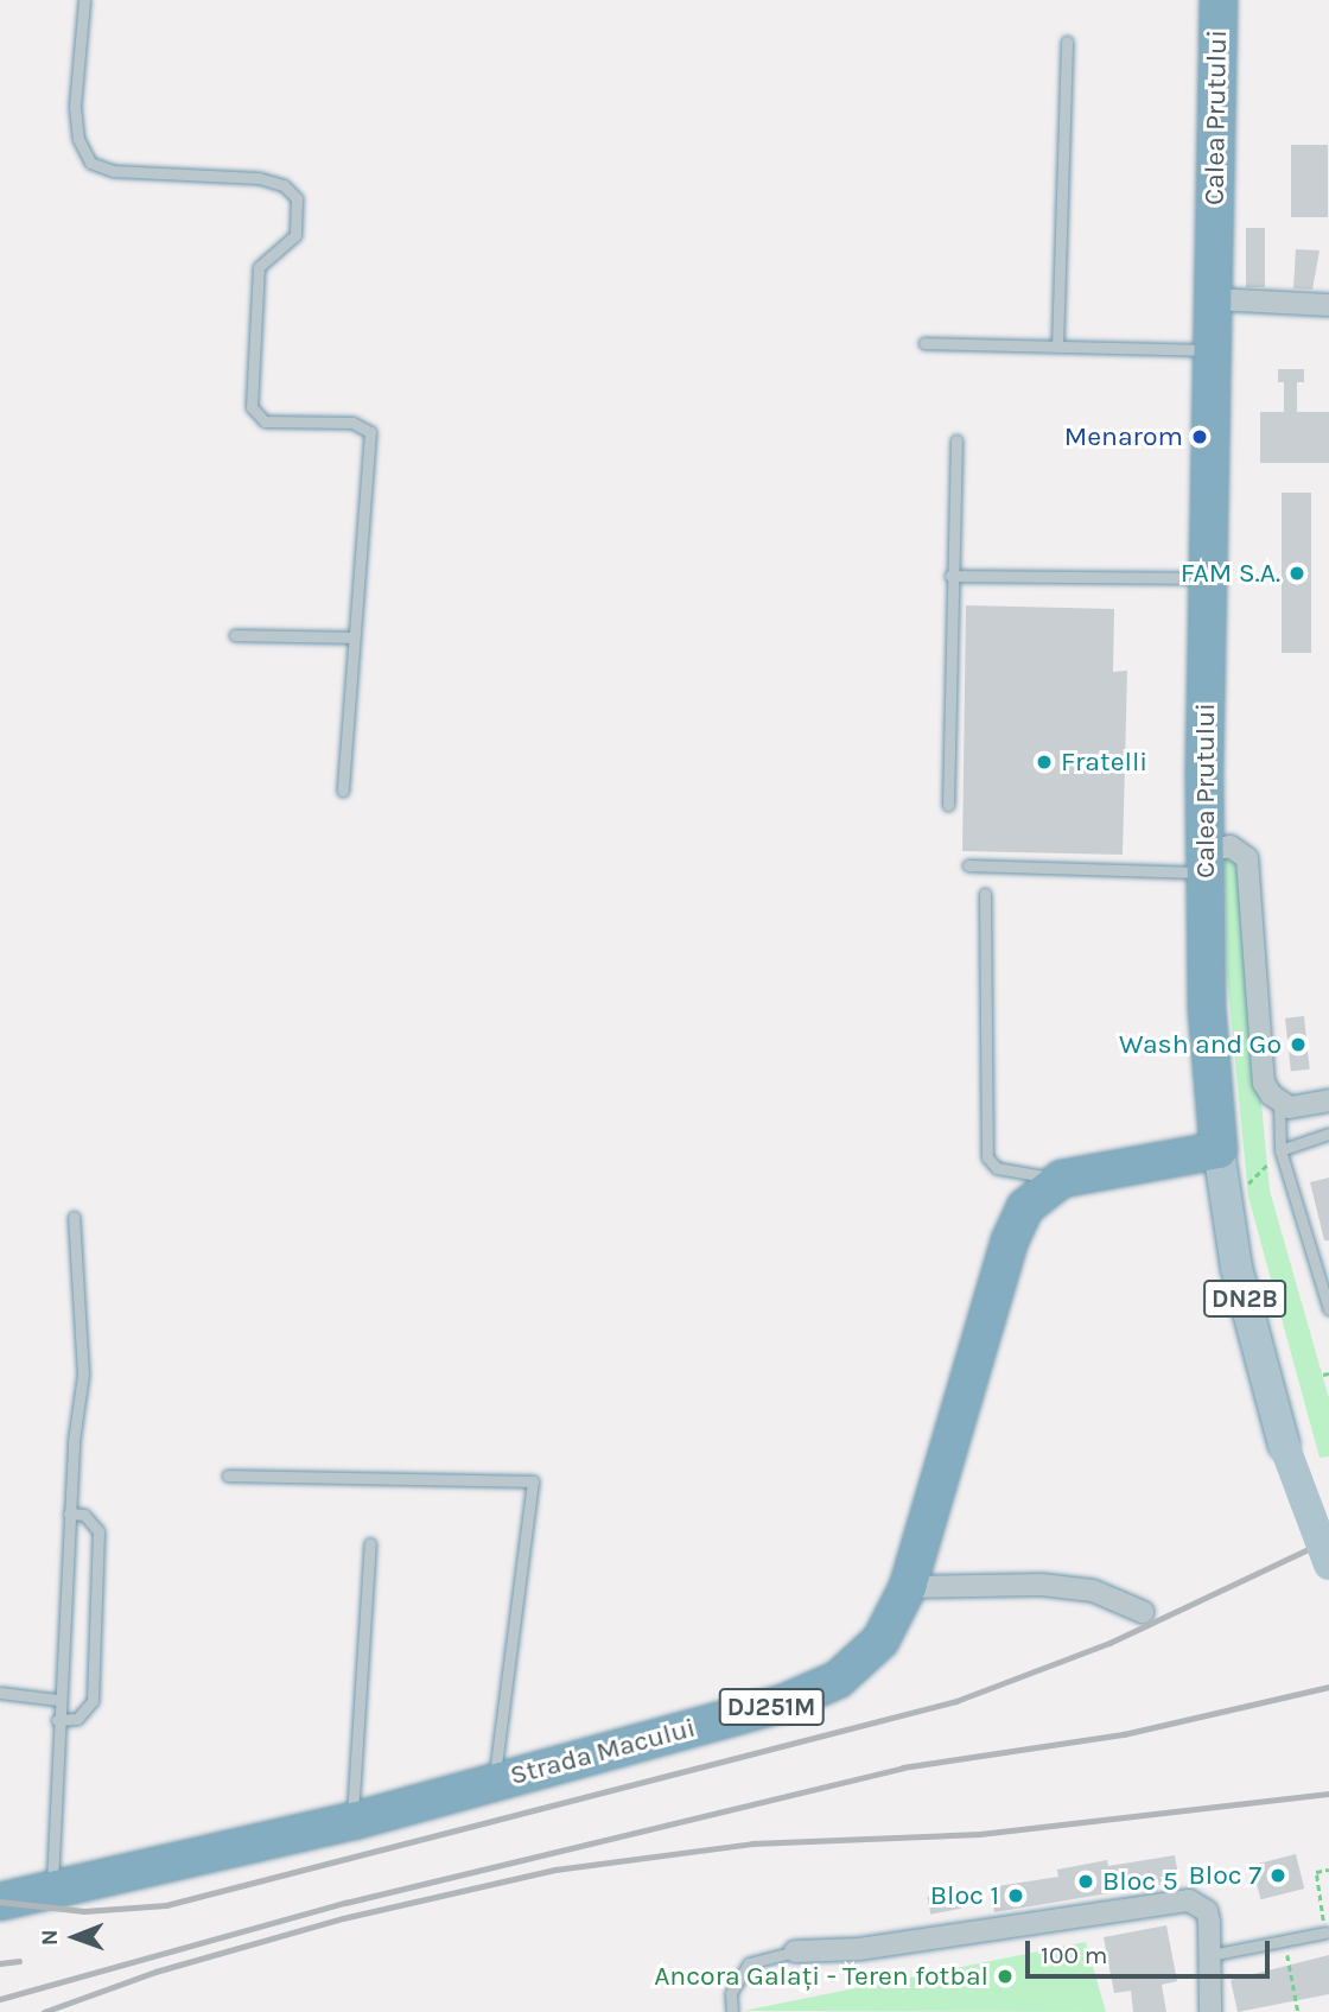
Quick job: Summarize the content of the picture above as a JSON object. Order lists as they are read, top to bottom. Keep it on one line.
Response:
{"streets":{"highway":["Calea Prutului","DN2B","DJ251M","Strada Macului"]},"crossings":[["Calea Prutului","Strada Macului"]],"places":["Menarom","FAM S.A.","Fratelli","Wash and Go","Bloc 7","Bloc 5","Bloc 1","Ancora Galați - Teren fotbal"],"scale_bar":"100 m","north":"left"}
